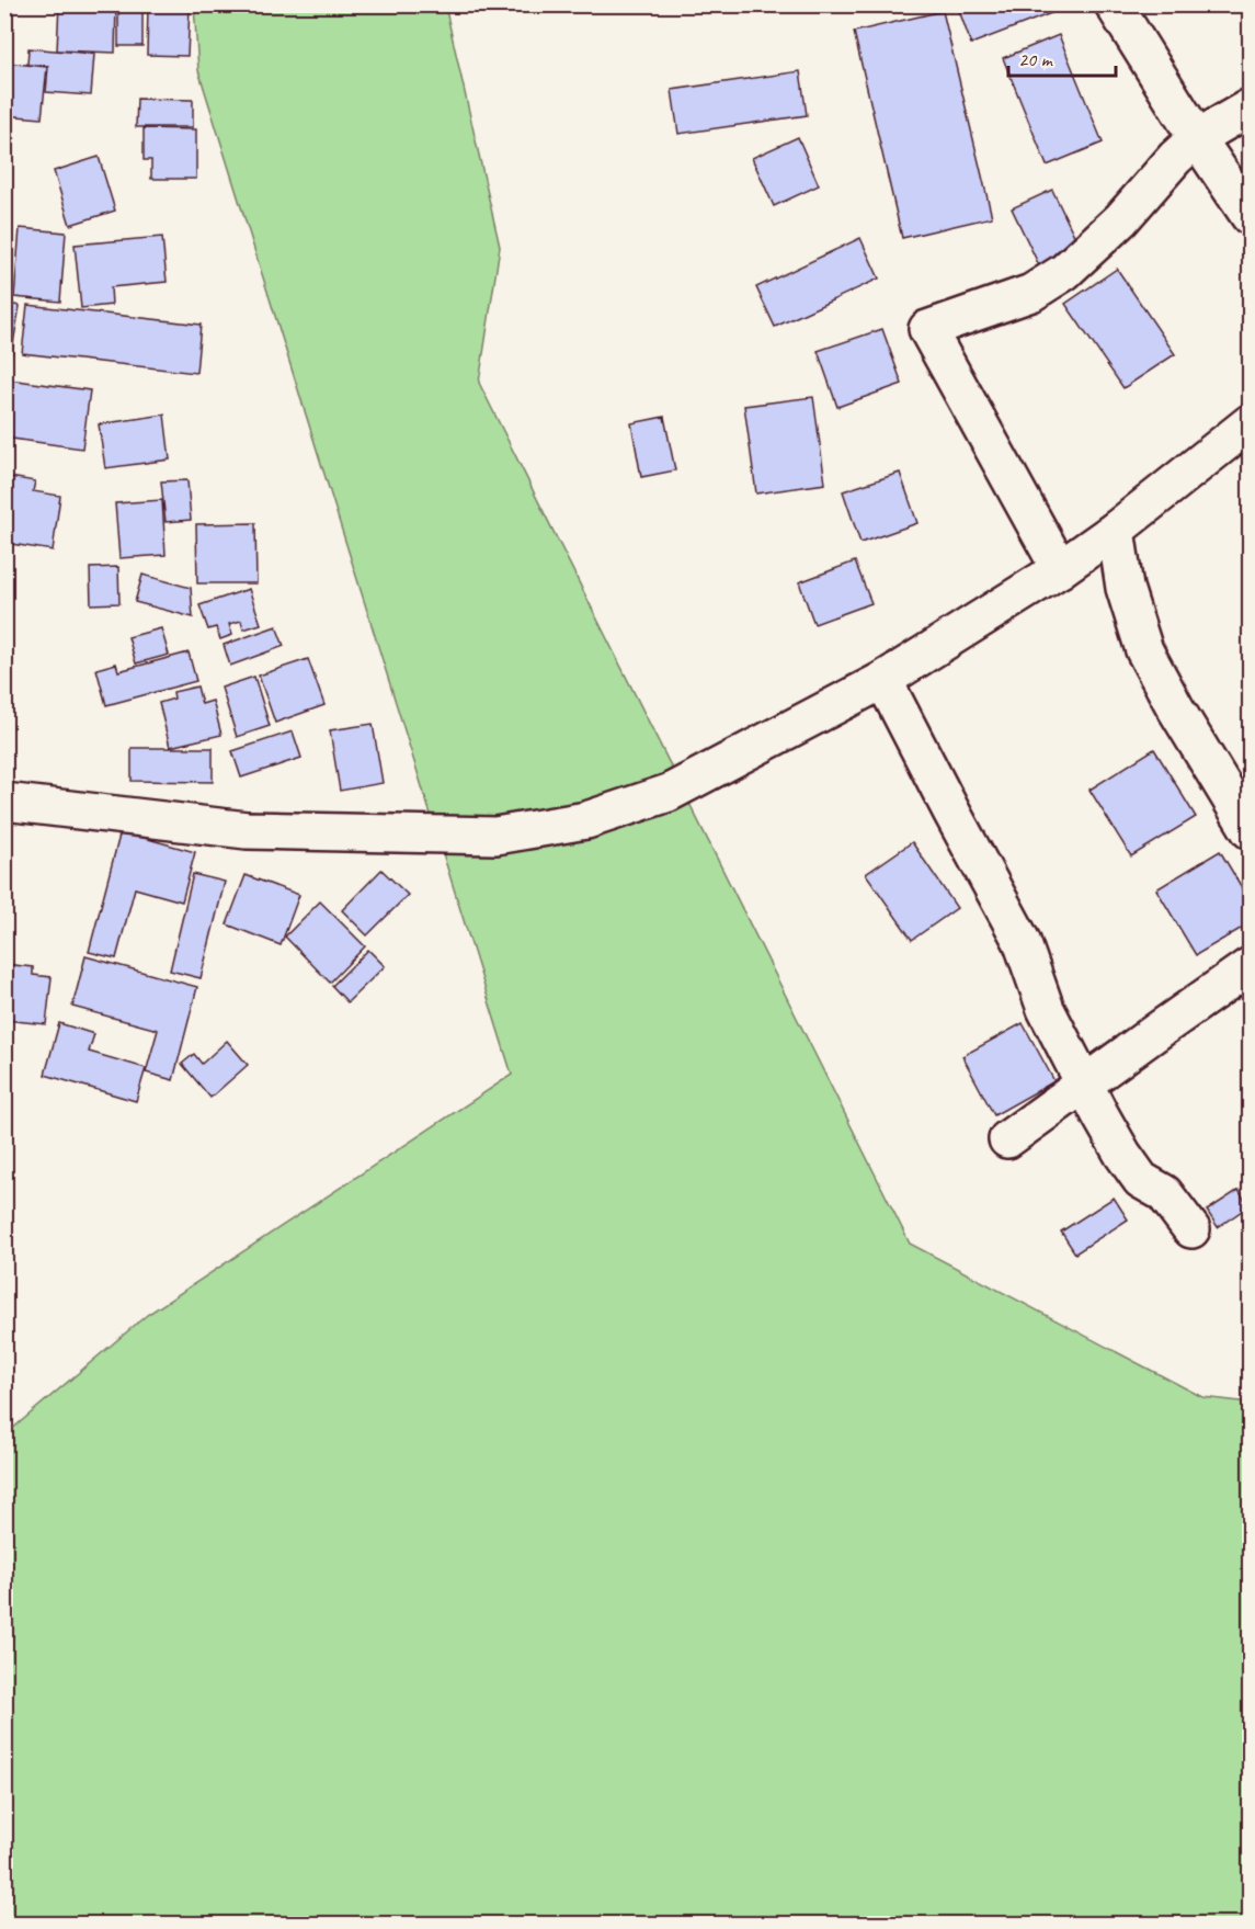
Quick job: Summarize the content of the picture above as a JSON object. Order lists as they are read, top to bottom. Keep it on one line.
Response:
{"scale_bar":"20 m"}
